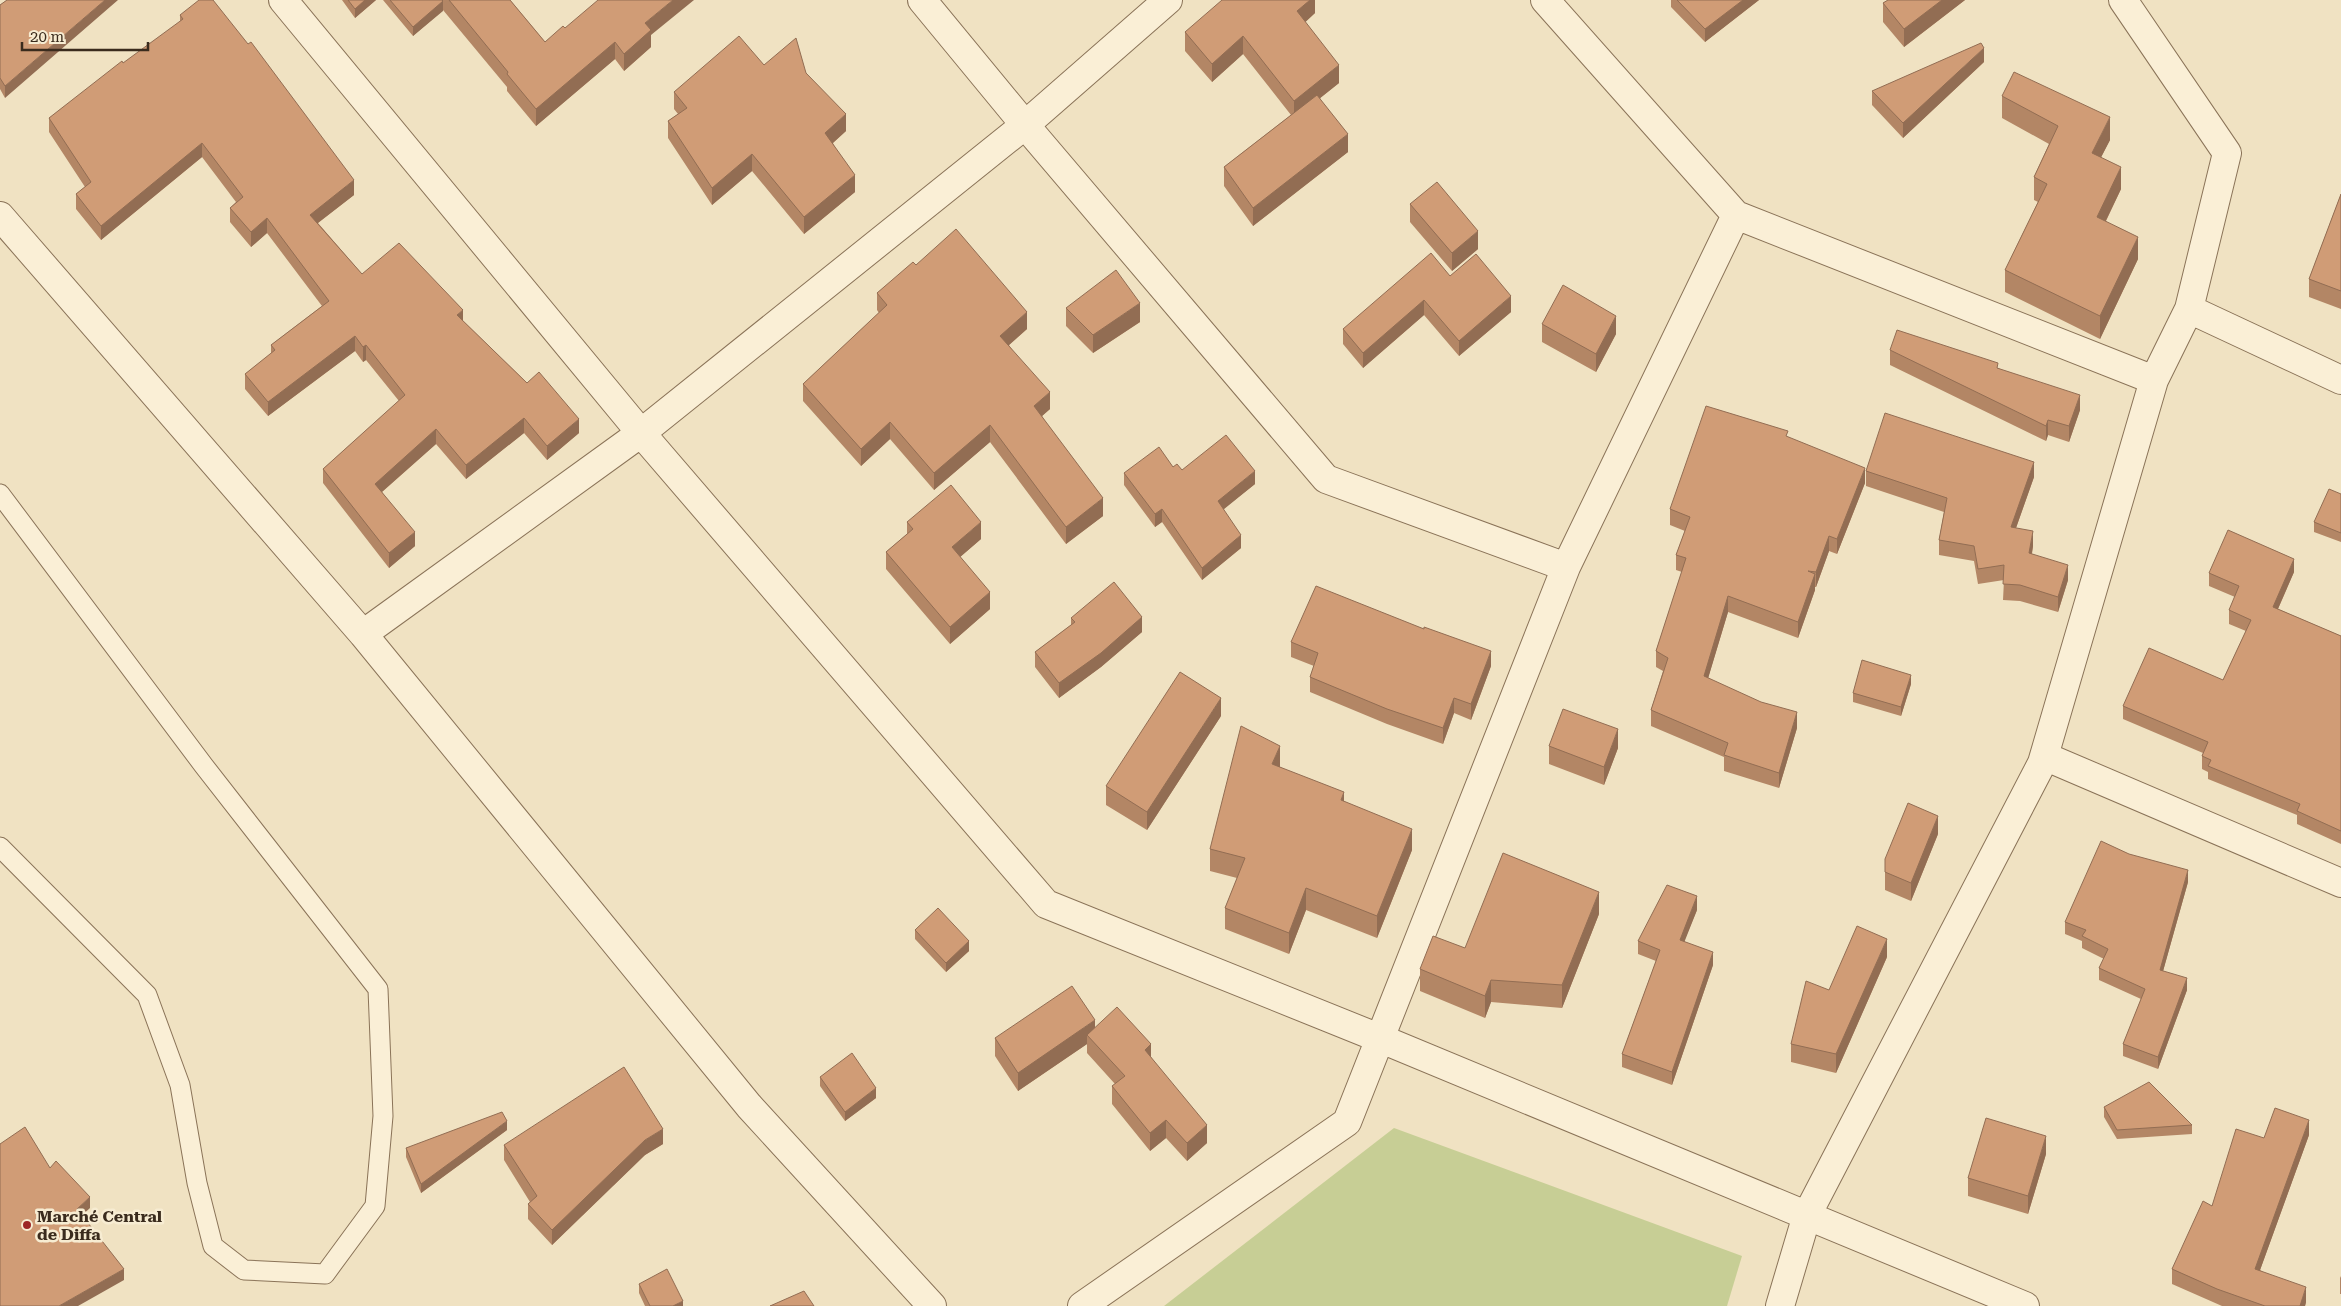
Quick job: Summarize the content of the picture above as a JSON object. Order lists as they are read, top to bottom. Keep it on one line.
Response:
{"places":["Marché Central de Diffa"],"scale_bar":"20 m"}
